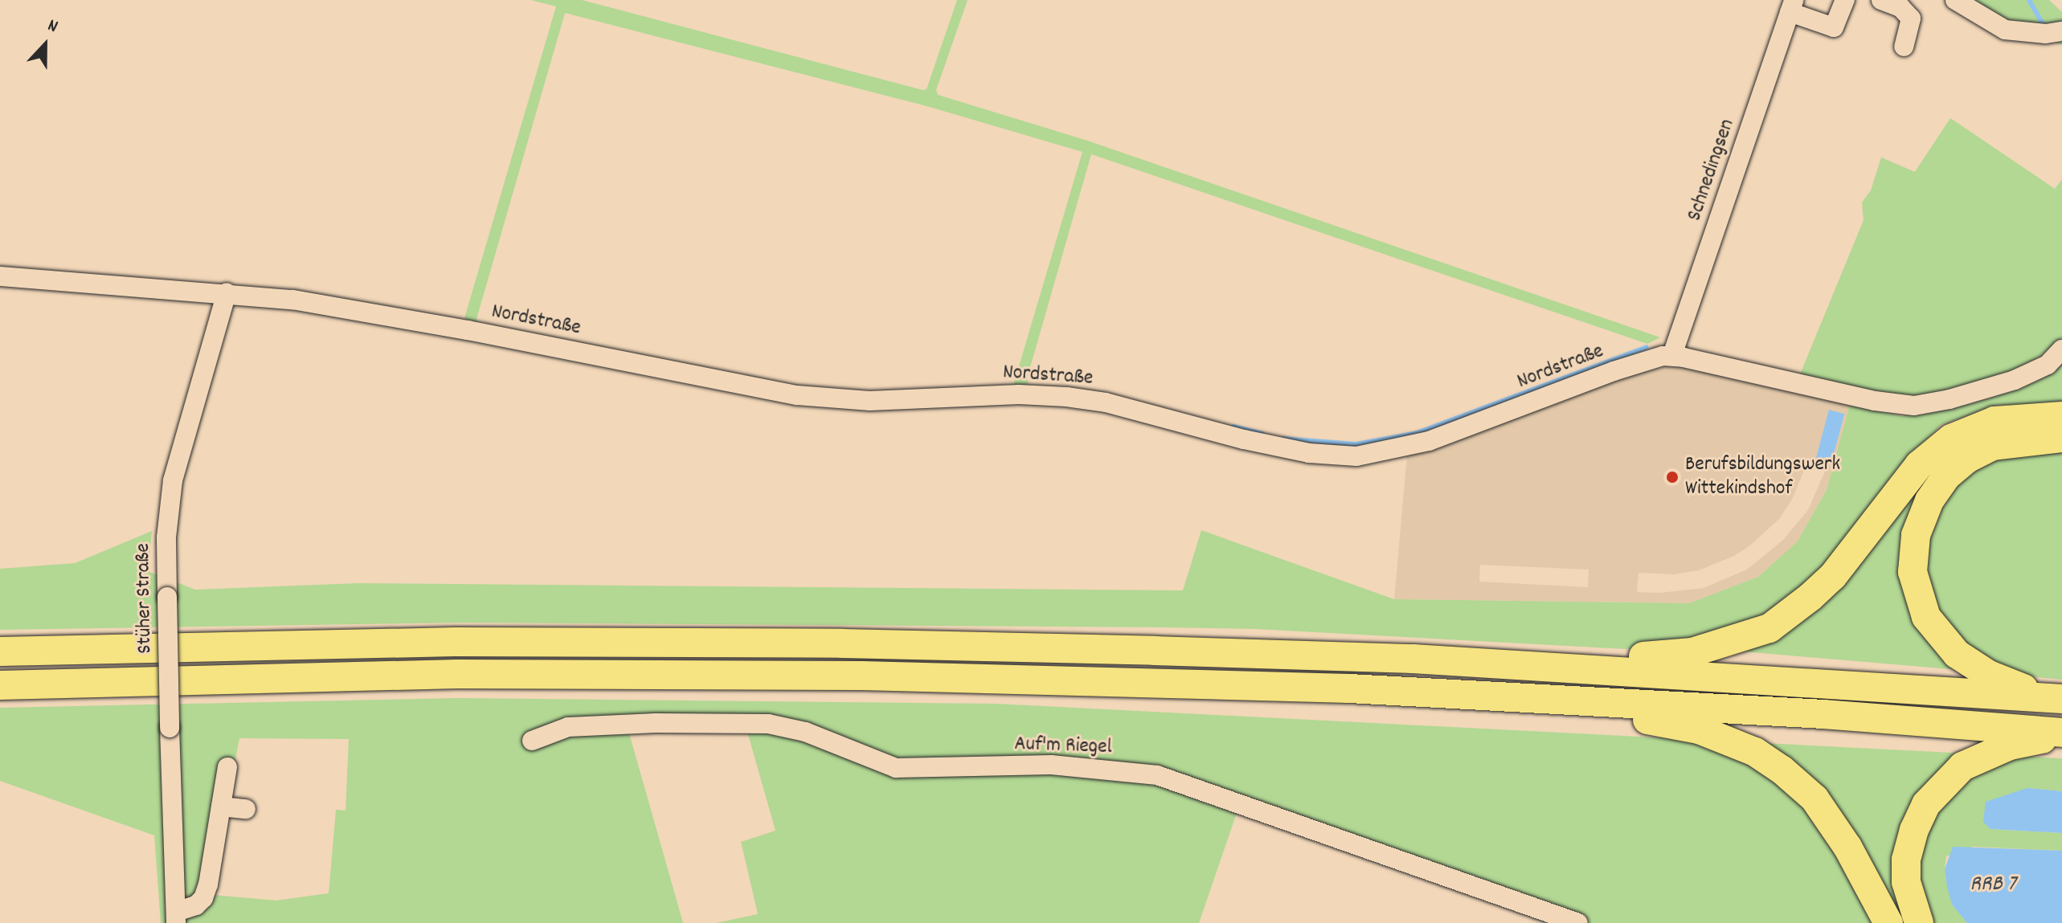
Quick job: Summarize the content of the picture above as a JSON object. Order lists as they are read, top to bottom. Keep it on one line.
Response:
{"streets":{"street":["Schnedingsen","Nordstraße","Stüher Straße","Auf'm Riegel"]},"crossings":[["Schnedingsen","Nordstraße"],["Nordstraße","Stüher Straße"]],"water":["RRB 7"],"places":["Berufsbildungswerk Wittekindshof"],"north":"top"}
